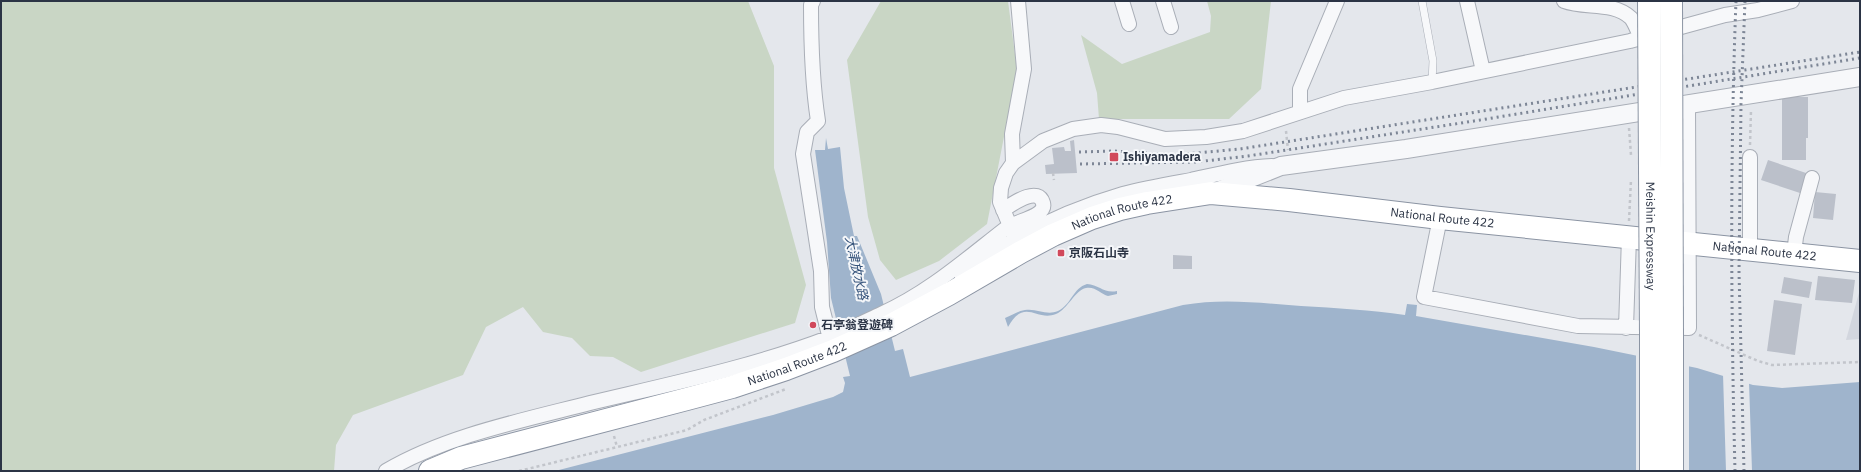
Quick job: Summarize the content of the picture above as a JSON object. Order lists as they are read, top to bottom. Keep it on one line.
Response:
{"streets":{"highway":["National Route 422","Meishin Expressway"]},"water":["大津放水路"],"places":{"transit":["Ishiyamadera","京阪石山寺"],"other":["石亭翁登遊碑"]}}
